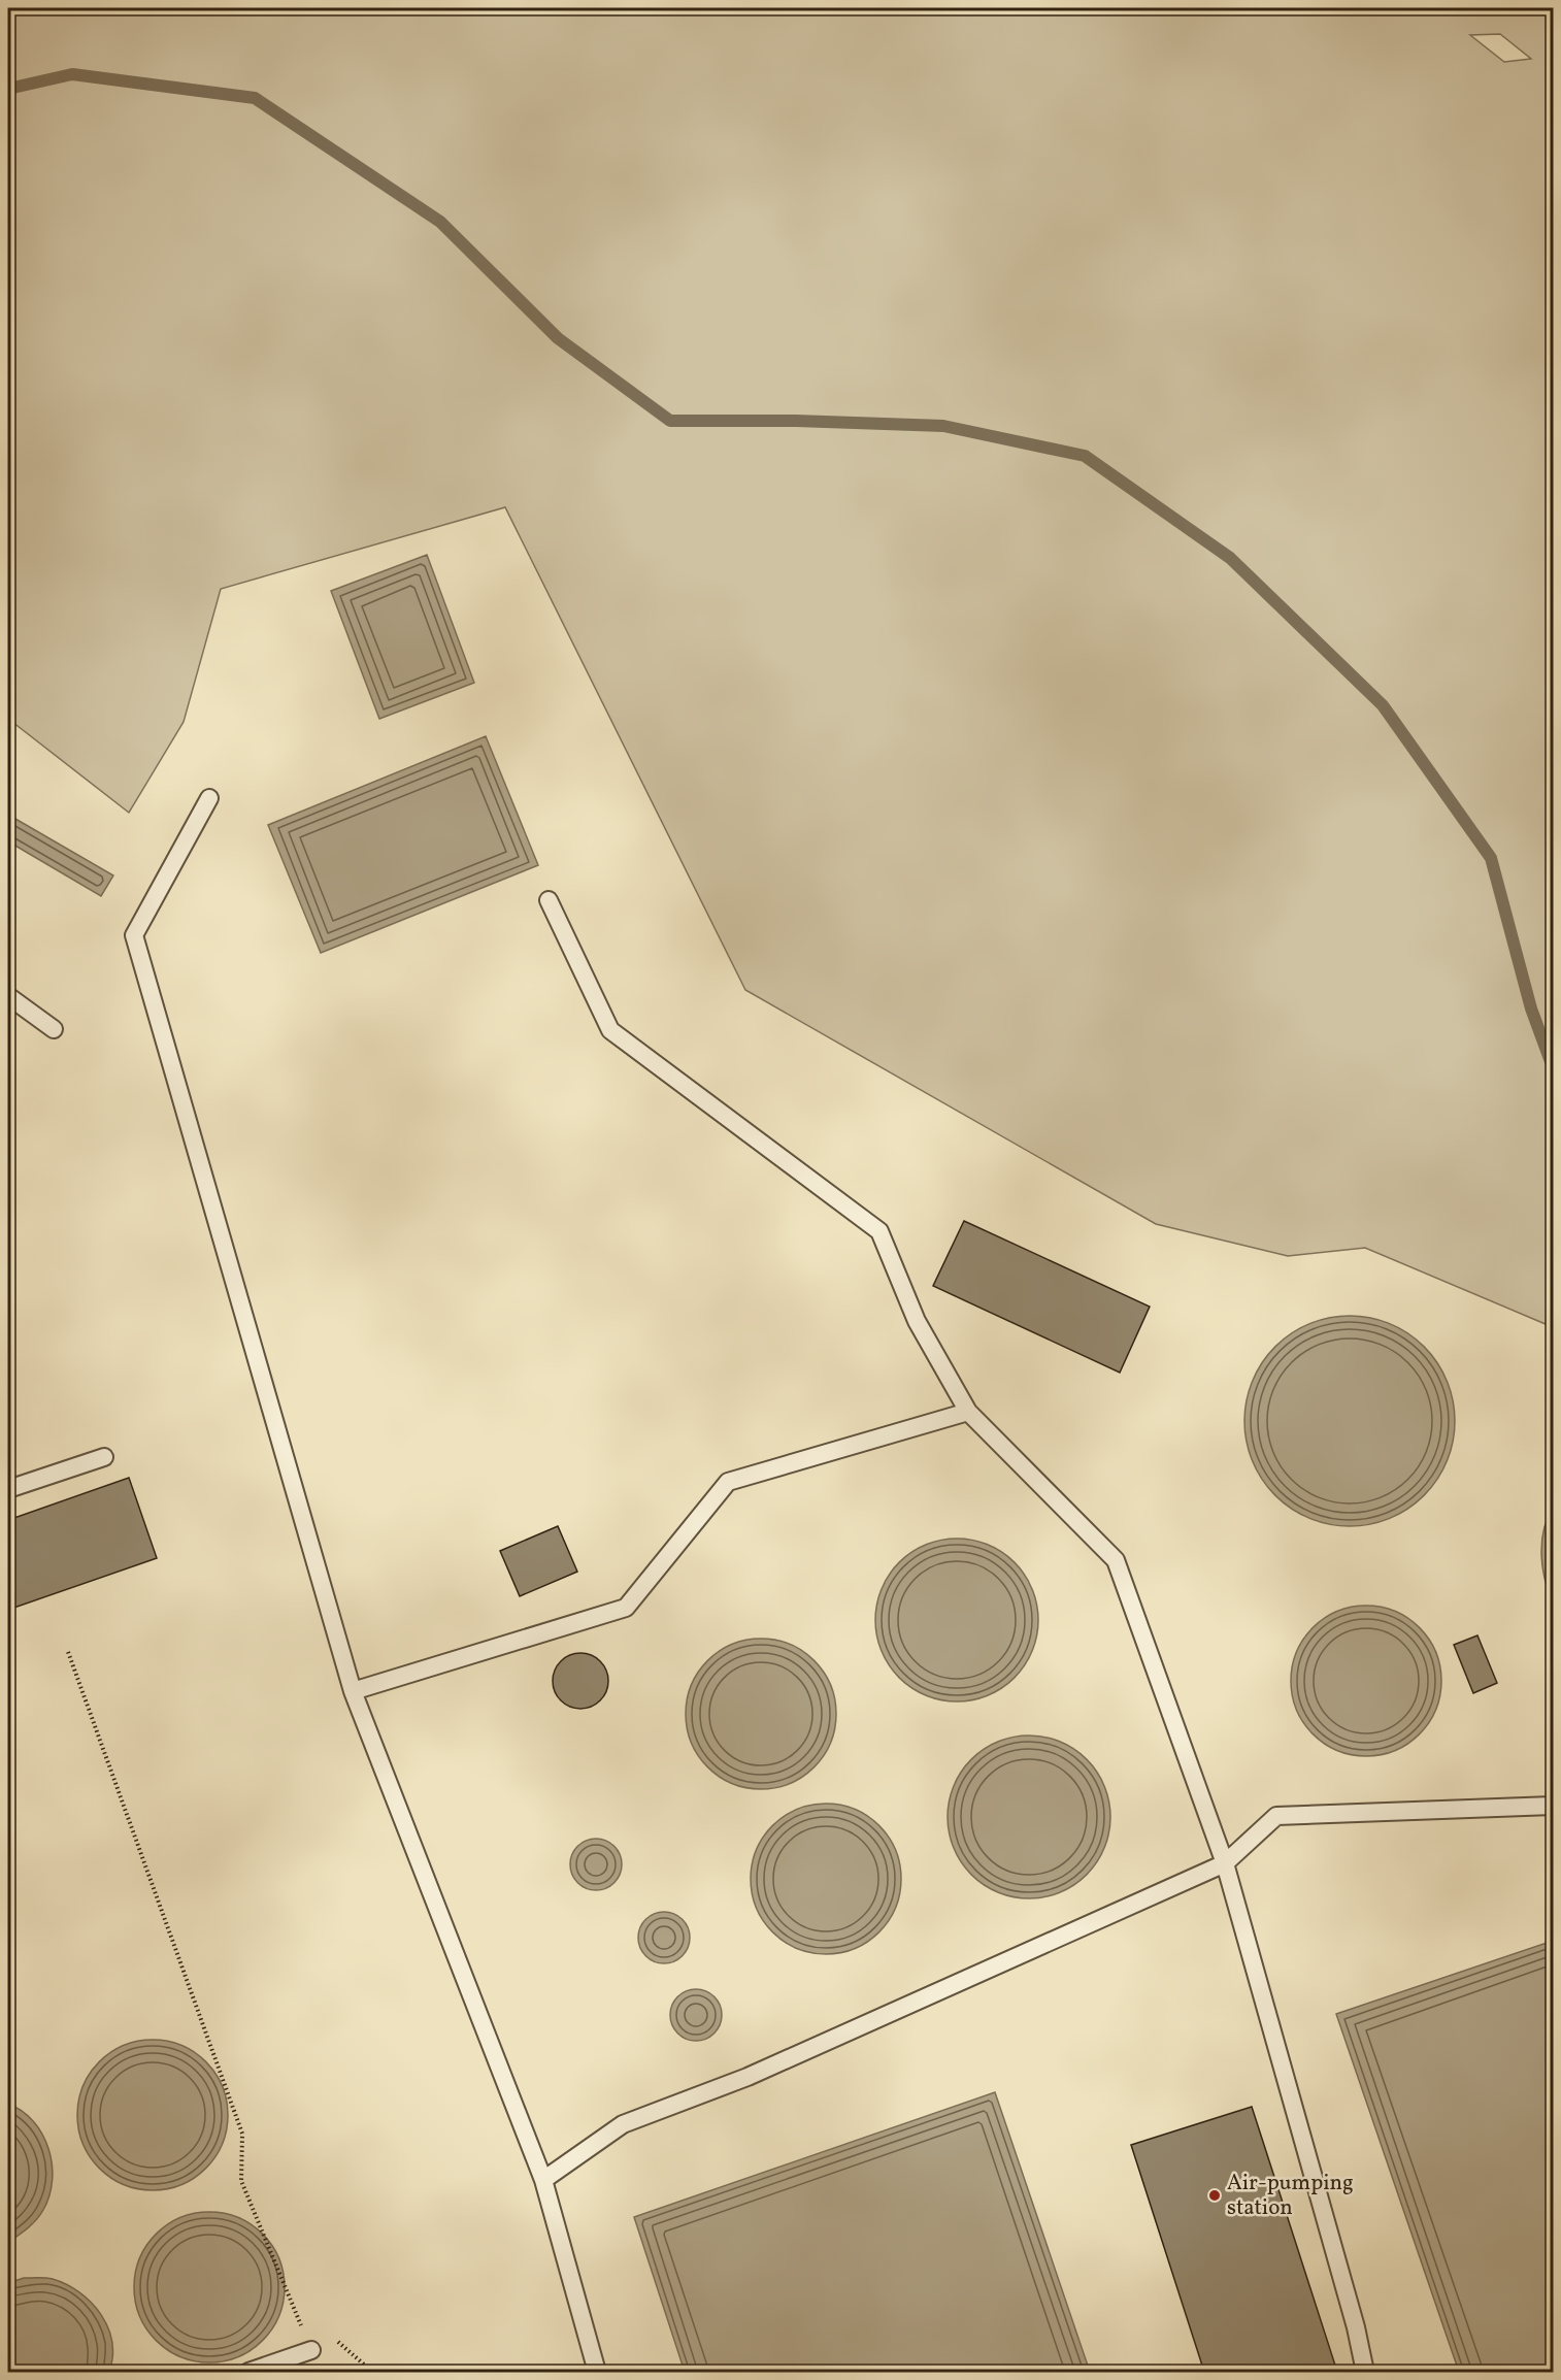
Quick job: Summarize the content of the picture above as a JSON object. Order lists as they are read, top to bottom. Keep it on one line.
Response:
{"places":["Air-pumping station"]}
